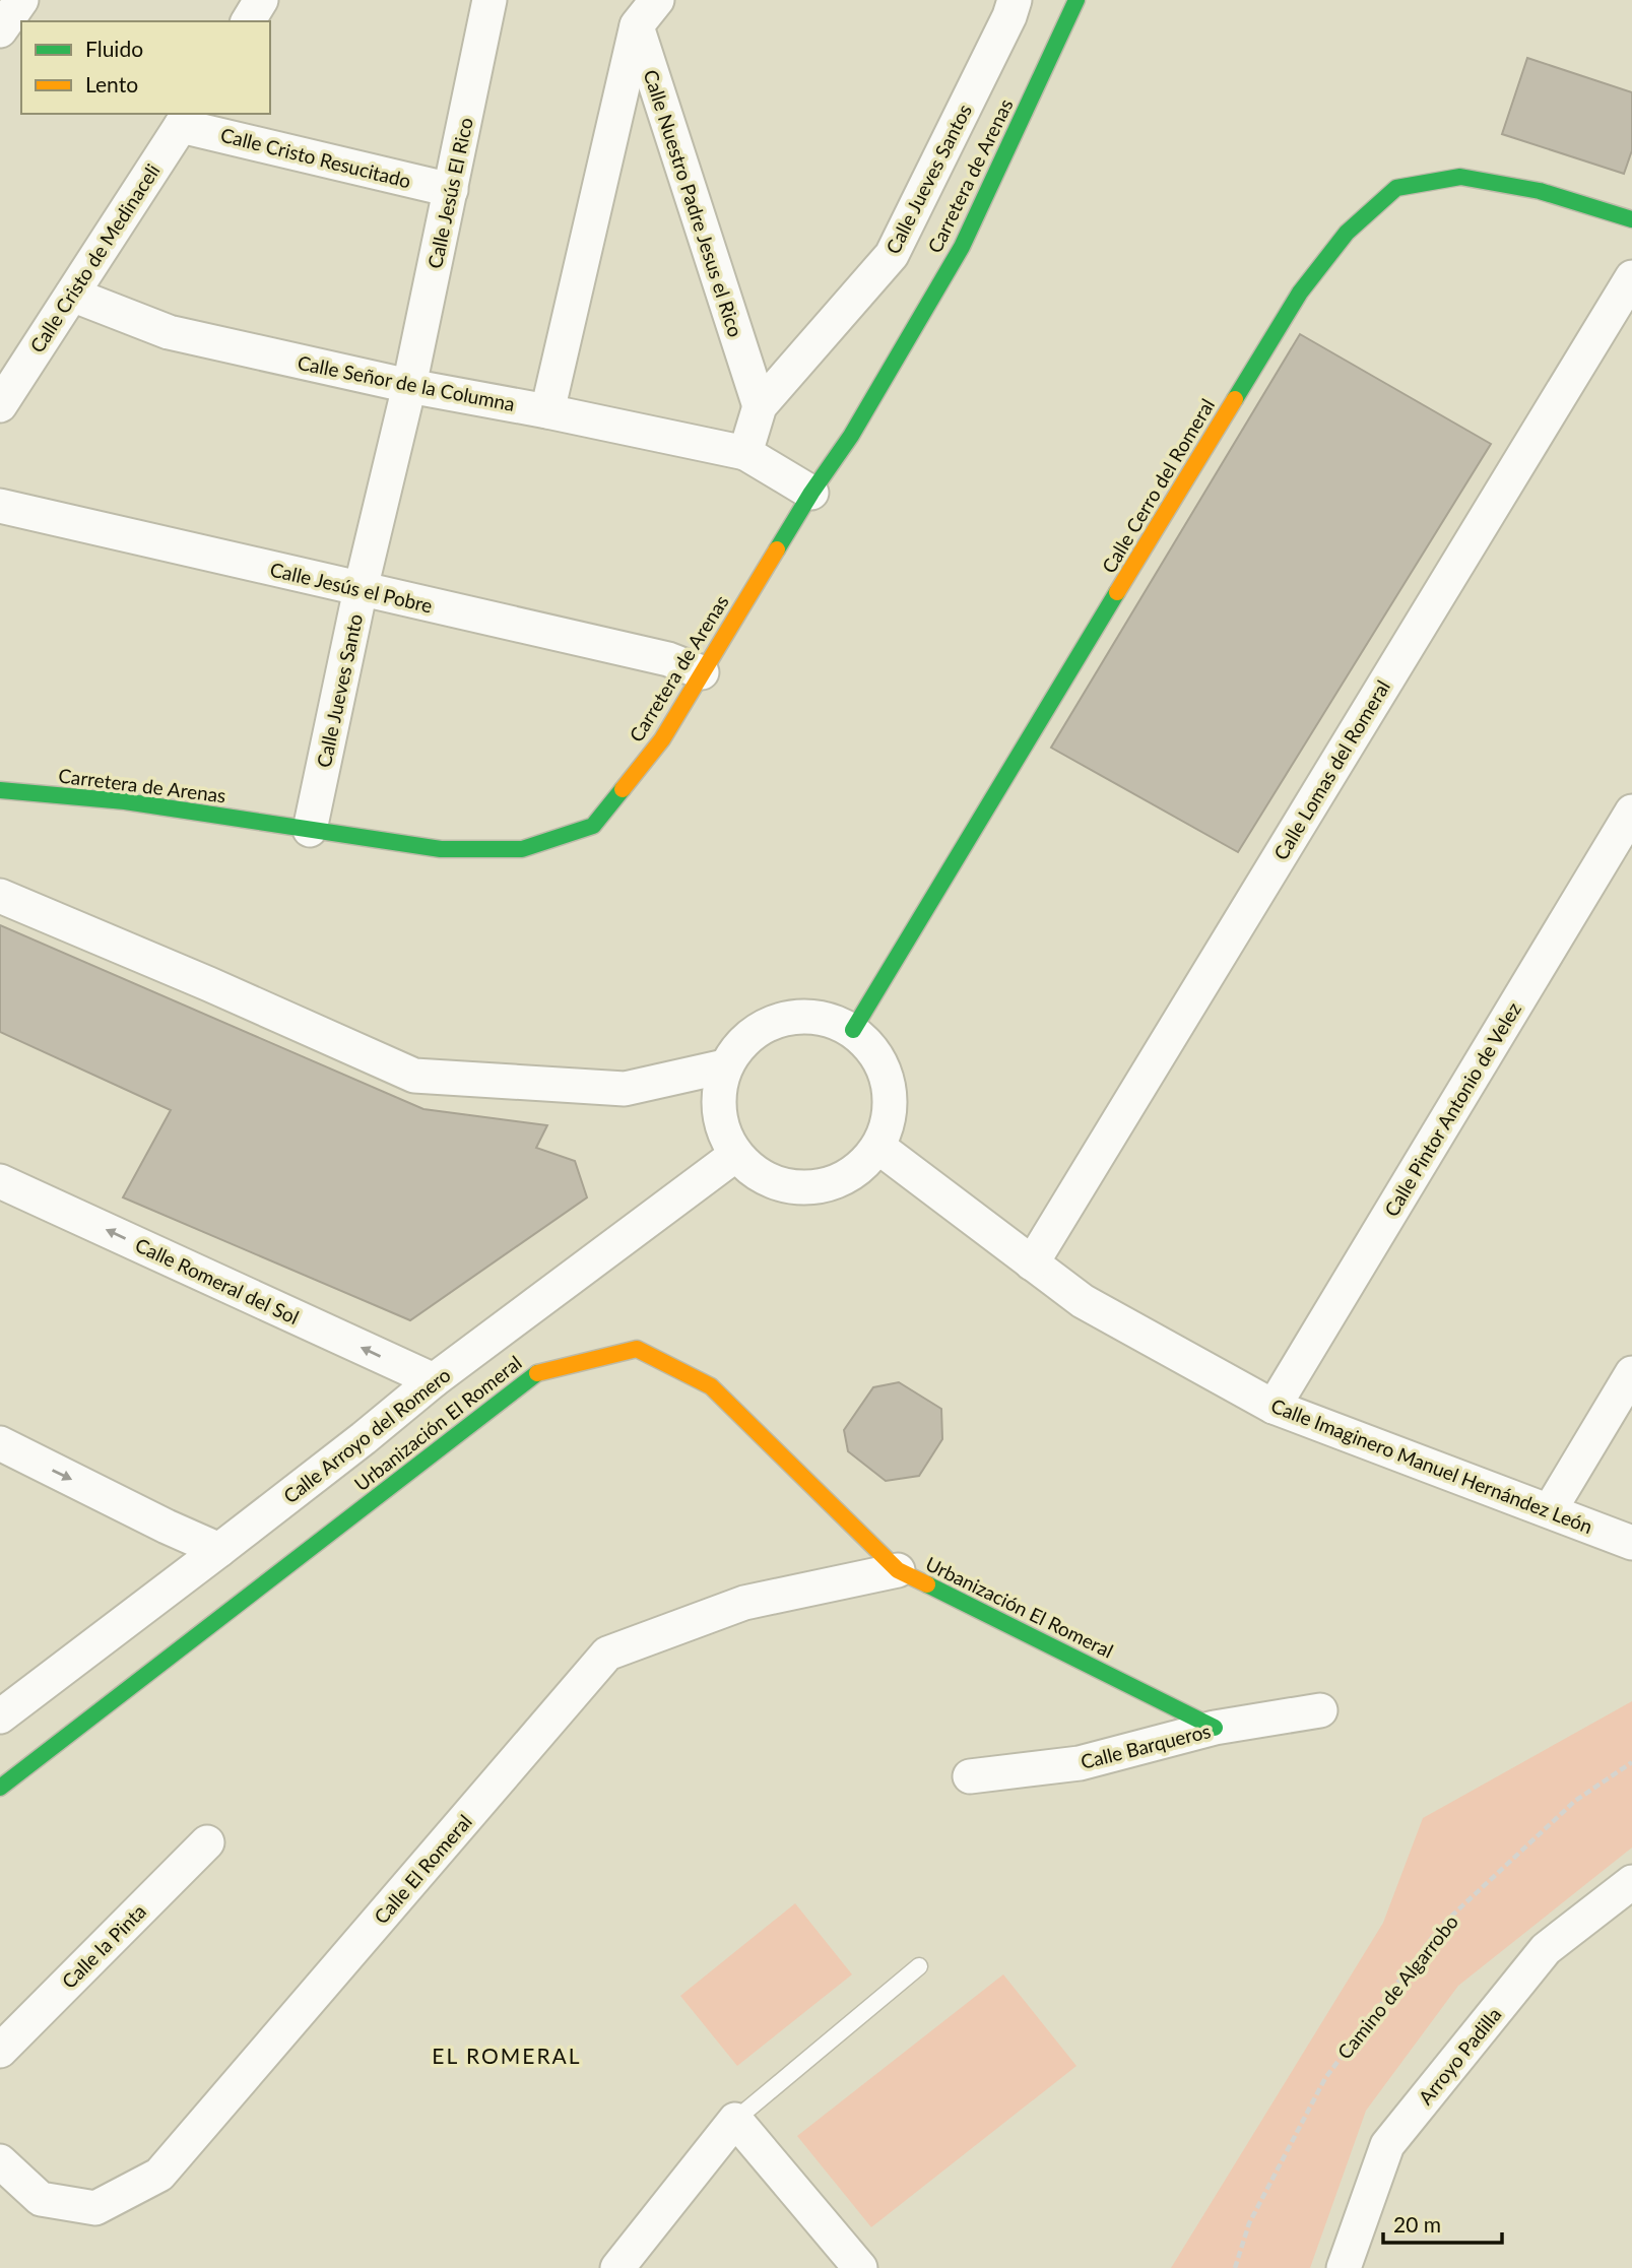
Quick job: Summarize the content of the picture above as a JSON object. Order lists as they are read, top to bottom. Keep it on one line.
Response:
{"streets":{"street":["Calle Cristo Resucitado","Carretera de Arenas","Calle Jueves Santos","Calle Jesús El Rico","Calle Nuestro Padre Jesus el Rico","Calle Cristo de Medinaceli","Calle Señor de la Columna","Calle Cerro del Romeral","Calle Jesús el Pobre","Calle Jueves Santo","Calle Lomas del Romeral","Calle Pintor Antonio de Velez","Calle Romeral del Sol","Urbanización El Romeral","Calle Arroyo del Romero","Calle Imaginero Manuel Hernández León","Calle Barqueros","Calle El Romeral","Calle la Pinta","Arroyo Padilla"],"path":["Camino de Algarrobo"]},"crossings":[["Calle Cristo Resucitado","Calle Jesús El Rico"],["Calle Cristo Resucitado","Calle Cristo de Medinaceli"],["Carretera de Arenas","Calle Señor de la Columna"],["Carretera de Arenas","Calle Jesús el Pobre"],["Carretera de Arenas","Calle Jueves Santo"],["Calle Jueves Santos","Calle Nuestro Padre Jesus el Rico"],["Calle Jesús El Rico","Calle Señor de la Columna"],["Calle Jesús El Rico","Calle Jueves Santo"],["Calle Cristo de Medinaceli","Calle Señor de la Columna"],["Calle Señor de la Columna","Calle Jueves Santo"],["Calle Cerro del Romeral","Calle Arroyo del Romero"],["Calle Cerro del Romeral","Calle Imaginero Manuel Hernández León"],["Calle Jesús el Pobre","Calle Jueves Santo"],["Calle Lomas del Romeral","Calle Imaginero Manuel Hernández León"],["Calle Pintor Antonio de Velez","Calle Imaginero Manuel Hernández León"],["Calle Romeral del Sol","Calle Arroyo del Romero"],["Urbanización El Romeral","Calle Barqueros"],["Urbanización El Romeral","Calle El Romeral"],["Calle Arroyo del Romero","Calle Imaginero Manuel Hernández León"]],"districts":["EL ROMERAL"],"legend":["Fluido","Lento"],"scale_bar":"20 m"}
